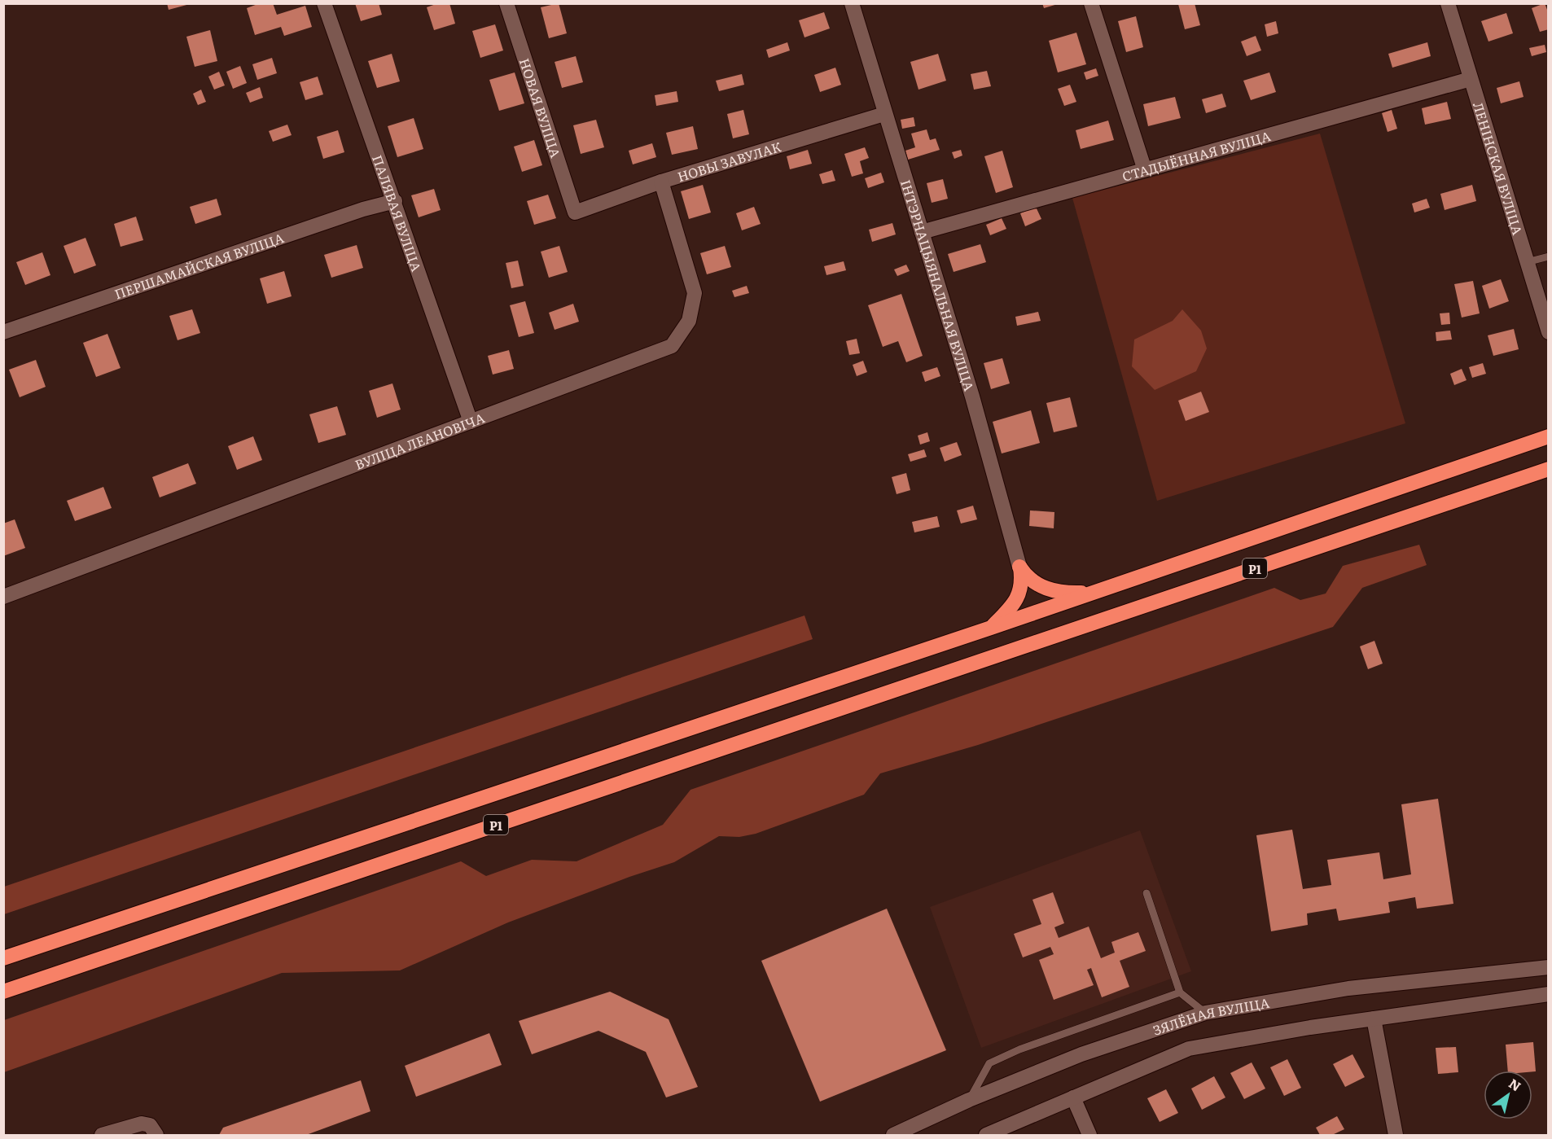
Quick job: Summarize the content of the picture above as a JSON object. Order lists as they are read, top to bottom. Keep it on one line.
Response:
{"streets":{"highway":["Р1"],"street":["НОВАЯ ВУЛІЦА","СТАДЫЁННАЯ ВУЛІЦА","НОВЫ ЗАВУЛАК","ЛЕНІНСКАЯ ВУЛІЦА","ПАЛЯВАЯ ВУЛІЦА","ПЕРШАМАЙСКАЯ ВУЛІЦА","ІНТЭРНАЦЫЯНАЛЬНАЯ ВУЛІЦА","ВУЛІЦА ЛЕАНОВІЧА","ЗЯЛЁНАЯ ВУЛІЦА"]},"crossings":[["НОВАЯ ВУЛІЦА","НОВЫ ЗАВУЛАК"],["СТАДЫЁННАЯ ВУЛІЦА","ЛЕНІНСКАЯ ВУЛІЦА"],["СТАДЫЁННАЯ ВУЛІЦА","ІНТЭРНАЦЫЯНАЛЬНАЯ ВУЛІЦА"],["НОВЫ ЗАВУЛАК","ІНТЭРНАЦЫЯНАЛЬНАЯ ВУЛІЦА"],["НОВЫ ЗАВУЛАК","ВУЛІЦА ЛЕАНОВІЧА"],["ПАЛЯВАЯ ВУЛІЦА","ПЕРШАМАЙСКАЯ ВУЛІЦА"],["ПАЛЯВАЯ ВУЛІЦА","ВУЛІЦА ЛЕАНОВІЧА"]],"north":"top right"}
